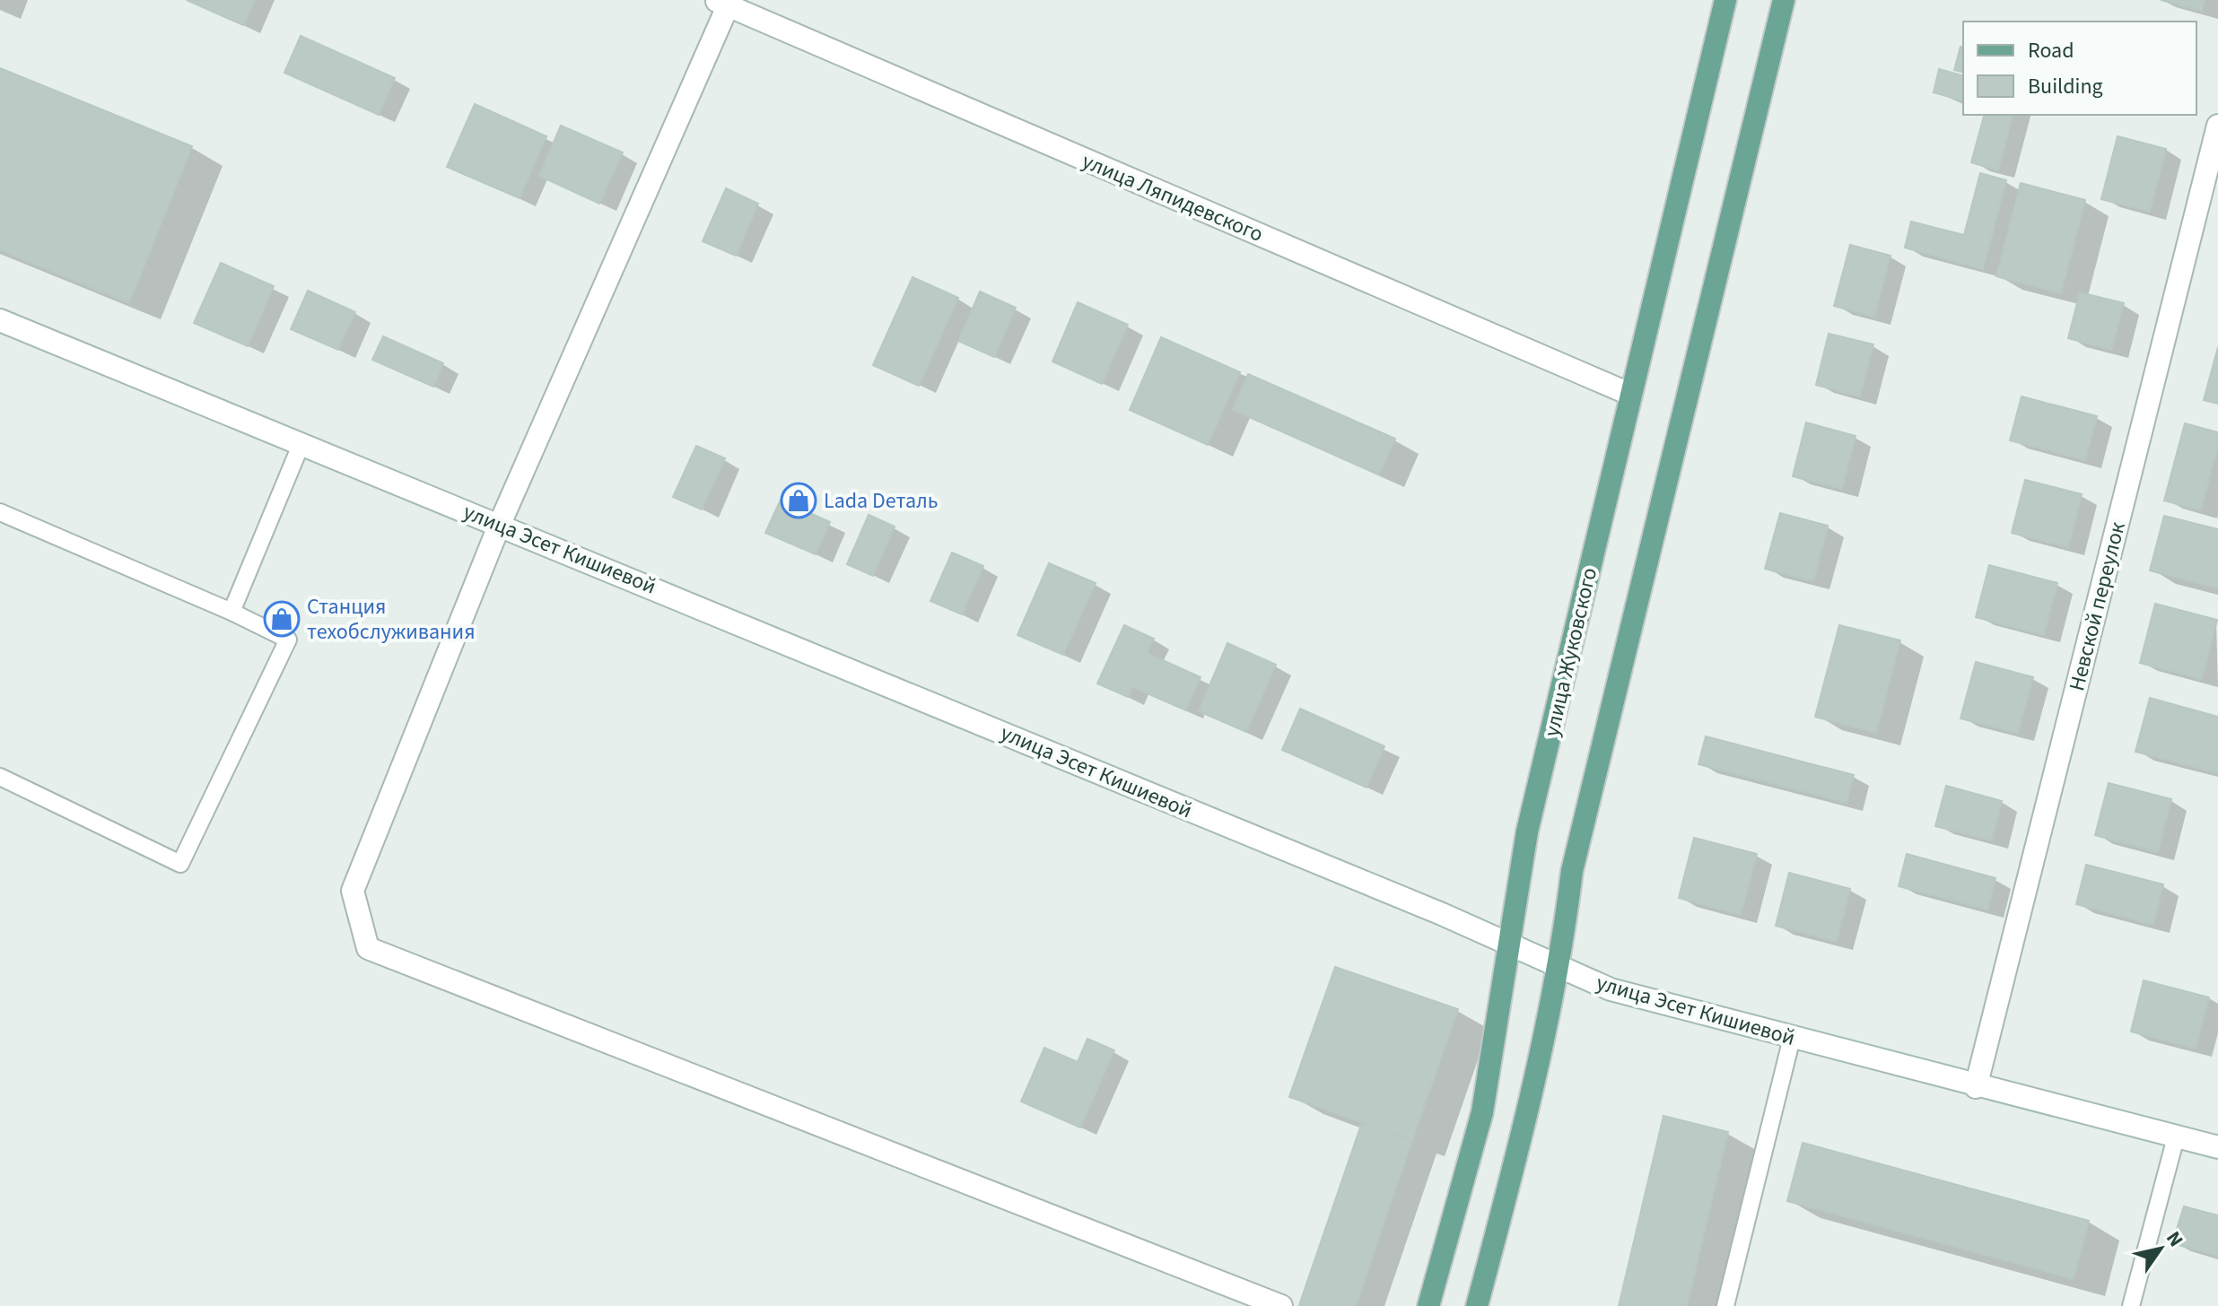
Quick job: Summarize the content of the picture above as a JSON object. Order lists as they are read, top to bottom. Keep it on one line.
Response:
{"streets":{"main road":["улица Жуковского"],"street":["улица Ляпидевского","улица Эсет Кишиевой","Невской переулок"]},"crossings":[["улица Ляпидевского","улица Жуковского"],["улица Эсет Кишиевой","Невской переулок"],["улица Эсет Кишиевой","улица Жуковского"]],"places":{"shop":["Lada Dеталь","Станция техобслуживания"]},"legend":["Road","Building"],"north":"top right"}
